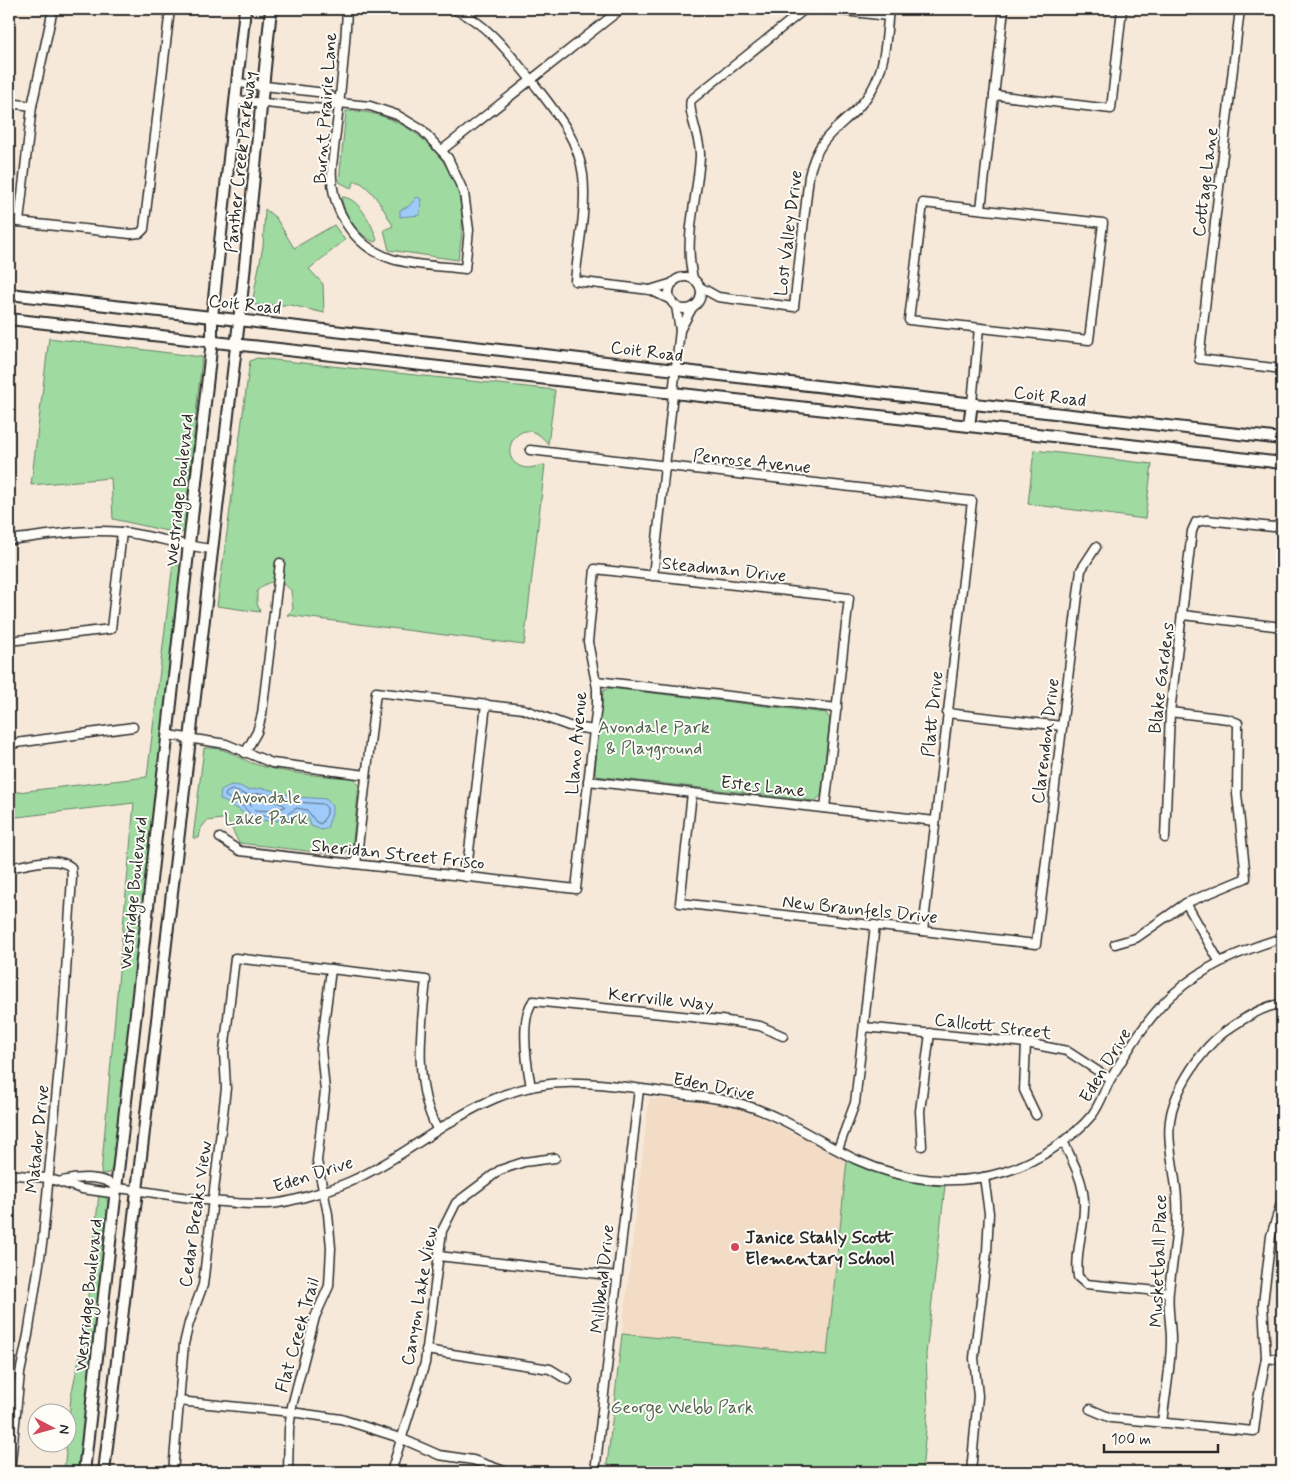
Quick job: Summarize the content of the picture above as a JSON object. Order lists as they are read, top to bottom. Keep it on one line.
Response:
{"streets":{"main road":["Panther Creek Parkway","Coit Road","Westridge Boulevard"],"street":["Burnt Prairie Lane","Cottage Lane","Lost Valley Drive","Penrose Avenue","Steadman Drive","Blake Gardens","Platt Drive","Clarendon Drive","Llano Avenue","Estes Lane","Sheridan Street Frisco","New Braunfels Drive","Kerrville Way","Callcott Street","Eden Drive","Matador Drive","Cedar Breaks View","Musketball Place","Millbend Drive","Canyon Lake View","Flat Creek Trail"]},"crossings":[["Panther Creek Parkway","Coit Road"],["Panther Creek Parkway","Westridge Boulevard"],["Coit Road","Westridge Boulevard"],["Penrose Avenue","Platt Drive"],["Westridge Boulevard","Eden Drive"],["Steadman Drive","Llano Avenue"],["Platt Drive","Estes Lane"],["Platt Drive","New Braunfels Drive"],["Clarendon Drive","New Braunfels Drive"],["Llano Avenue","Estes Lane"],["Llano Avenue","Sheridan Street Frisco"],["Estes Lane","New Braunfels Drive"],["Kerrville Way","Eden Drive"],["Callcott Street","Eden Drive"],["Eden Drive","Matador Drive"],["Eden Drive","Cedar Breaks View"],["Eden Drive","Millbend Drive"],["Eden Drive","Flat Creek Trail"],["Cedar Breaks View","Flat Creek Trail"]],"parks":["Avondale Park & Playground","Avondale Lake Park","George Webb Park"],"places":["Janice Stahly Scott Elementary School"],"scale_bar":"100 m","north":"right"}
